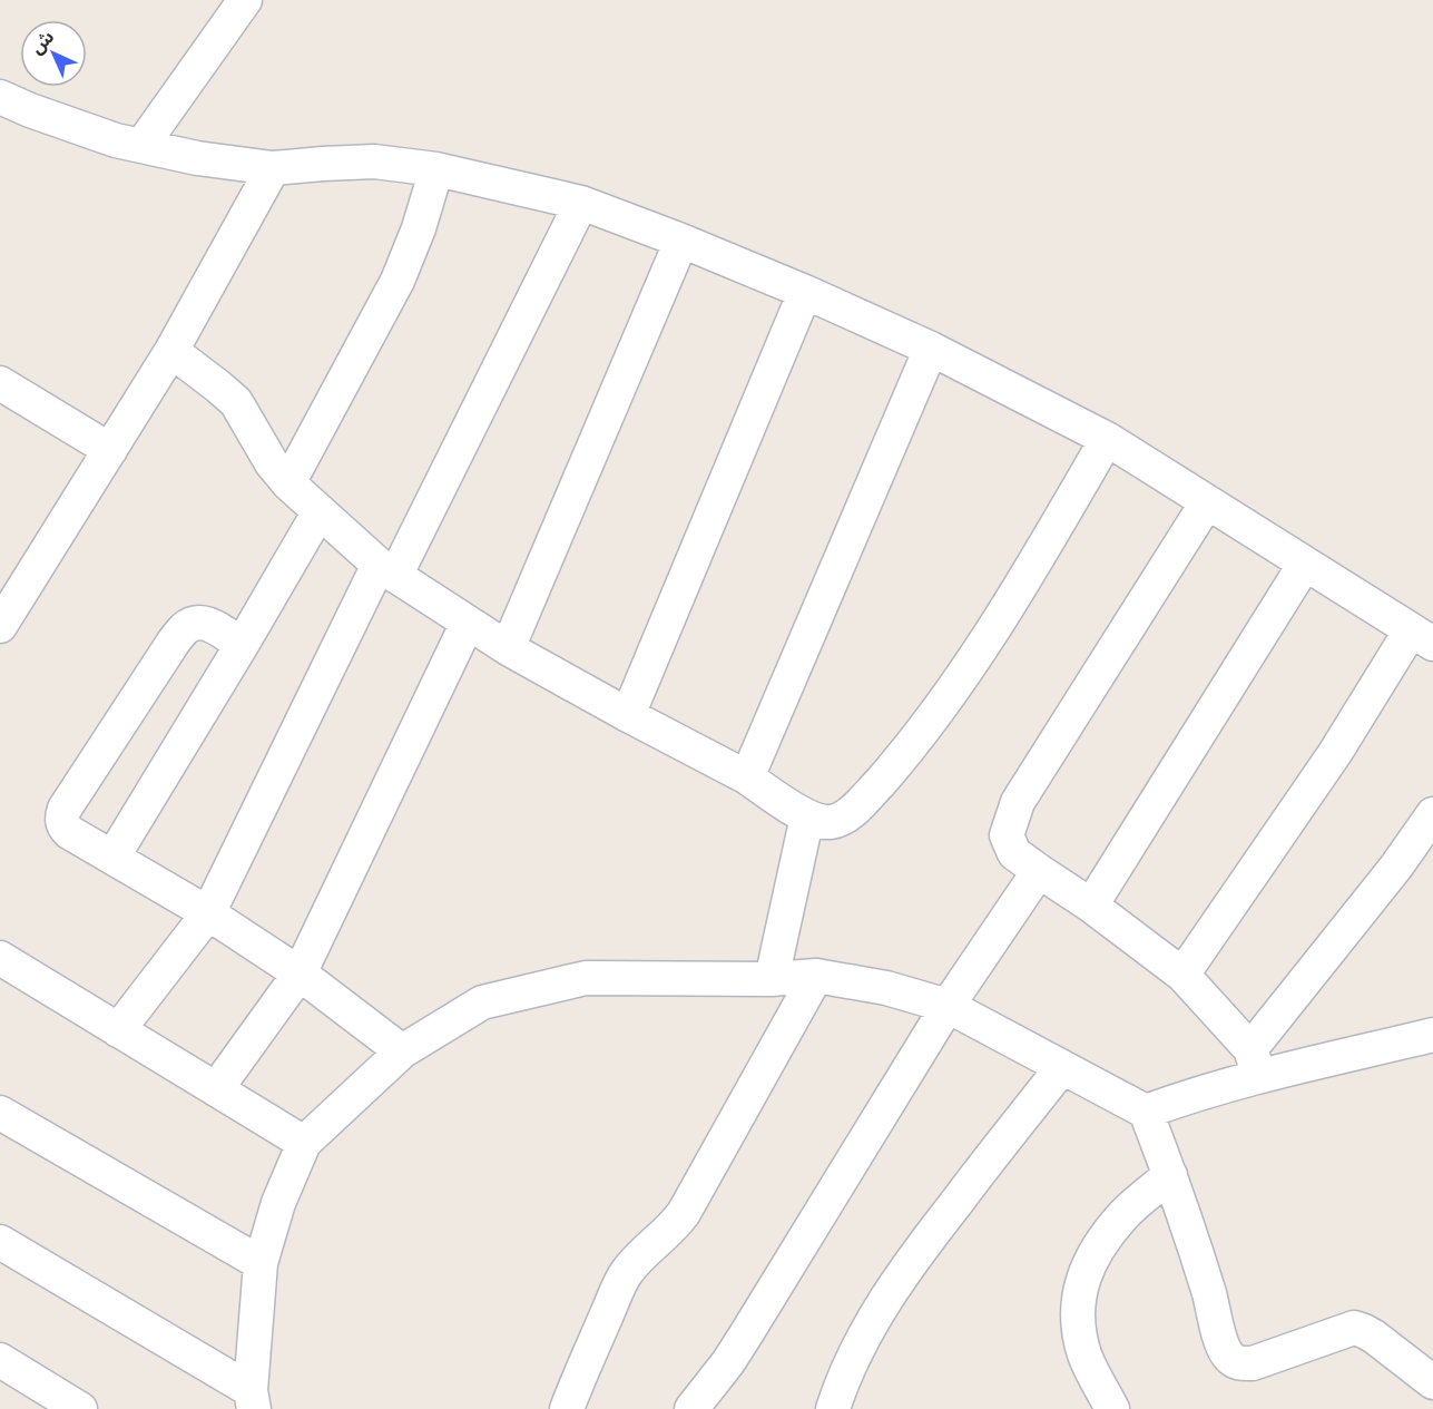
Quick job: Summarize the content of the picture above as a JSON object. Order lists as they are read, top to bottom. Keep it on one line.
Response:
{"north":"top left"}
